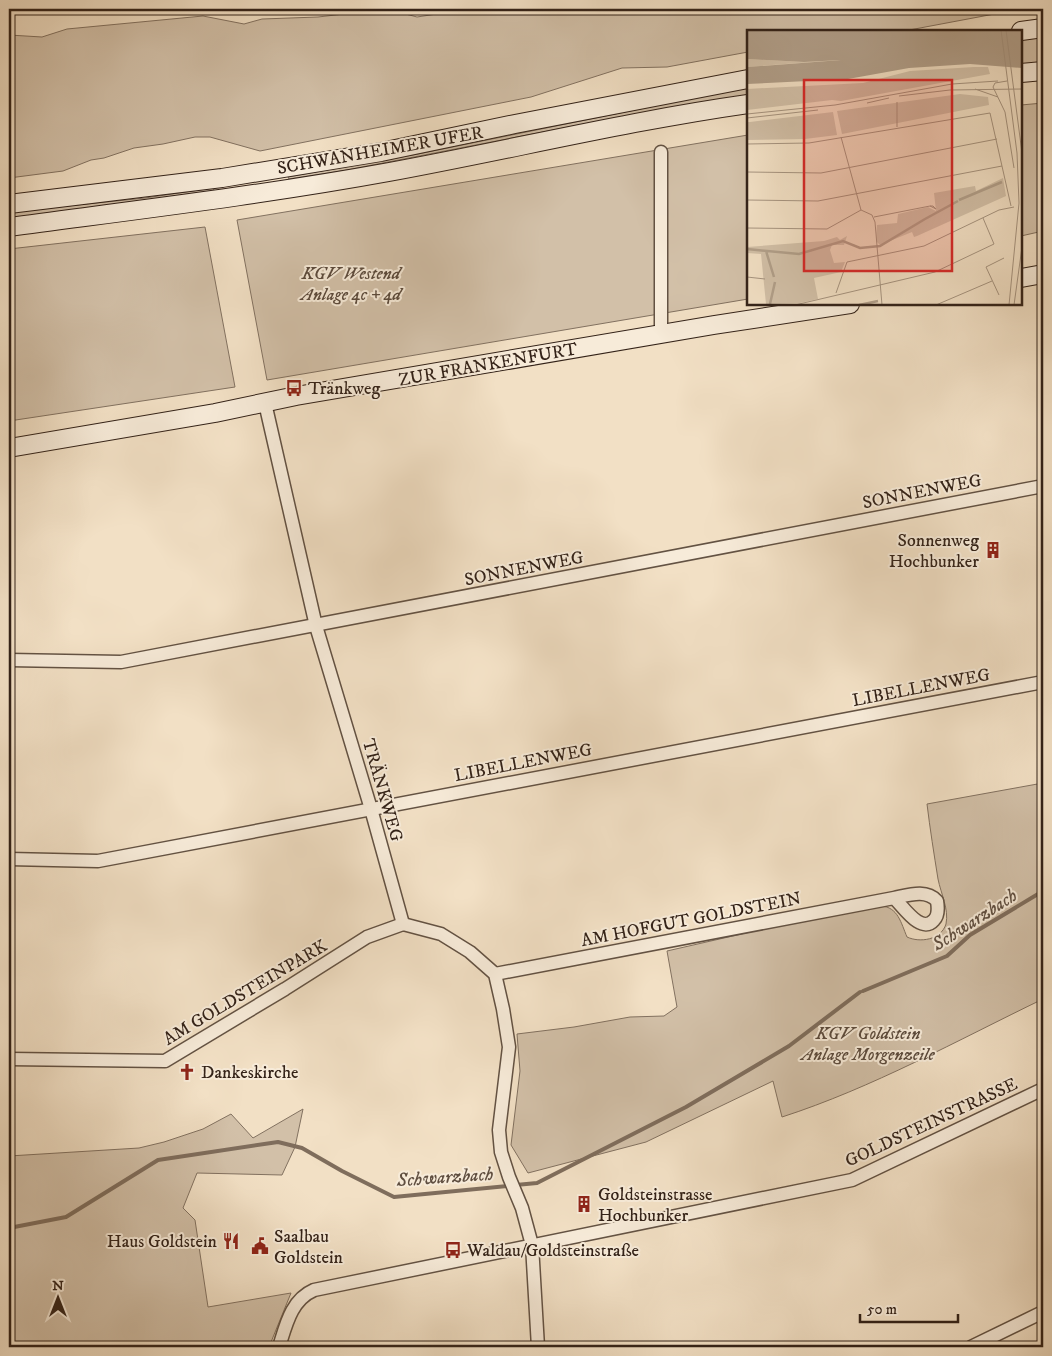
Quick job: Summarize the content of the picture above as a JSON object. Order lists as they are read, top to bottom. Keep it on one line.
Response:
{"streets":{"main road":["SCHWANHEIMER UFER","ZUR FRANKENFURT"],"street":["SONNENWEG","LIBELLENWEG","TRÄNKWEG","AM HOFGUT GOLDSTEIN","AM GOLDSTEINPARK","GOLDSTEINSTRASSE"]},"crossings":[["ZUR FRANKENFURT","TRÄNKWEG"],["SONNENWEG","TRÄNKWEG"],["LIBELLENWEG","TRÄNKWEG"],["TRÄNKWEG","AM GOLDSTEINPARK"]],"water":["Schwarzbach"],"parks":["KGV Westend Anlage 4c + 4d","KGV Goldstein Anlage Morgenzeile"],"places":{"bus stop":["Tränkweg","Waldau/Goldsteinstraße"],"building":["Sonnenweg Hochbunker","Goldsteinstrasse Hochbunker"],"church":["Dankeskirche"],"restaurant":["Haus Goldstein"],"public building":["Saalbau Goldstein"]},"scale_bar":"50 m","north":"top"}
